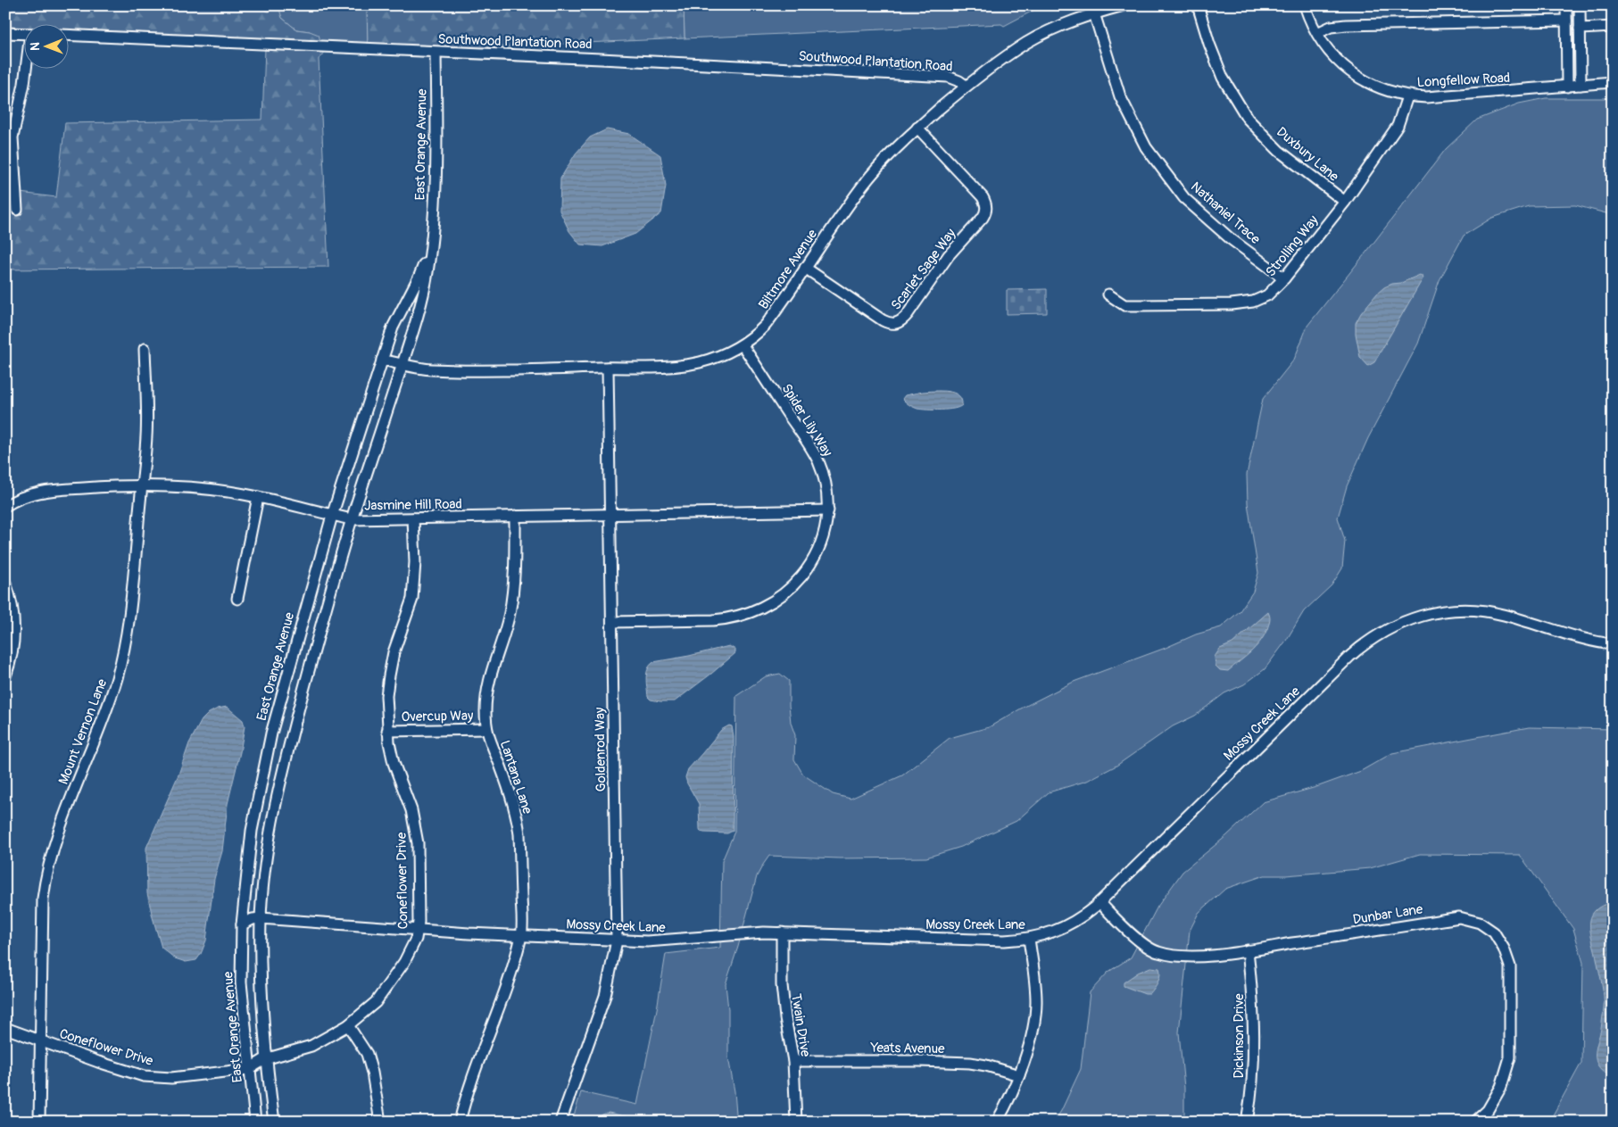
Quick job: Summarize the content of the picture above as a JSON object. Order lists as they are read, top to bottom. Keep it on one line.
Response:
{"streets":{"street":["Southwood Plantation Road","Longfellow Road","East Orange Avenue","Duxbury Lane","Nathaniel Trace","Strolling Way","Biltmore Avenue","Scarlet Sage Way","Spider Lily Way","Jasmine Hill Road","Overcup Way","Mossy Creek Lane","Mount Vernon Lane","Goldenrod Way","Lantana Lane","Coneflower Drive","Dunbar Lane","Twain Drive","Dickinson Drive","Yeats Avenue"]},"crossings":[["Southwood Plantation Road","East Orange Avenue"],["Southwood Plantation Road","Biltmore Avenue"],["Longfellow Road","Strolling Way"],["East Orange Avenue","Biltmore Avenue"],["East Orange Avenue","Jasmine Hill Road"],["East Orange Avenue","Mossy Creek Lane"],["East Orange Avenue","Coneflower Drive"],["Duxbury Lane","Strolling Way"],["Nathaniel Trace","Strolling Way"],["Nathaniel Trace","Biltmore Avenue"],["Biltmore Avenue","Scarlet Sage Way"],["Biltmore Avenue","Spider Lily Way"],["Biltmore Avenue","Goldenrod Way"],["Spider Lily Way","Jasmine Hill Road"],["Spider Lily Way","Goldenrod Way"],["Jasmine Hill Road","Mount Vernon Lane"],["Jasmine Hill Road","Goldenrod Way"],["Jasmine Hill Road","Lantana Lane"],["Jasmine Hill Road","Coneflower Drive"],["Overcup Way","Lantana Lane"],["Overcup Way","Coneflower Drive"],["Mossy Creek Lane","Goldenrod Way"],["Mossy Creek Lane","Lantana Lane"],["Mossy Creek Lane","Coneflower Drive"],["Mossy Creek Lane","Dunbar Lane"],["Mossy Creek Lane","Twain Drive"],["Mount Vernon Lane","Coneflower Drive"],["Dunbar Lane","Dickinson Drive"],["Twain Drive","Yeats Avenue"]],"north":"left"}
